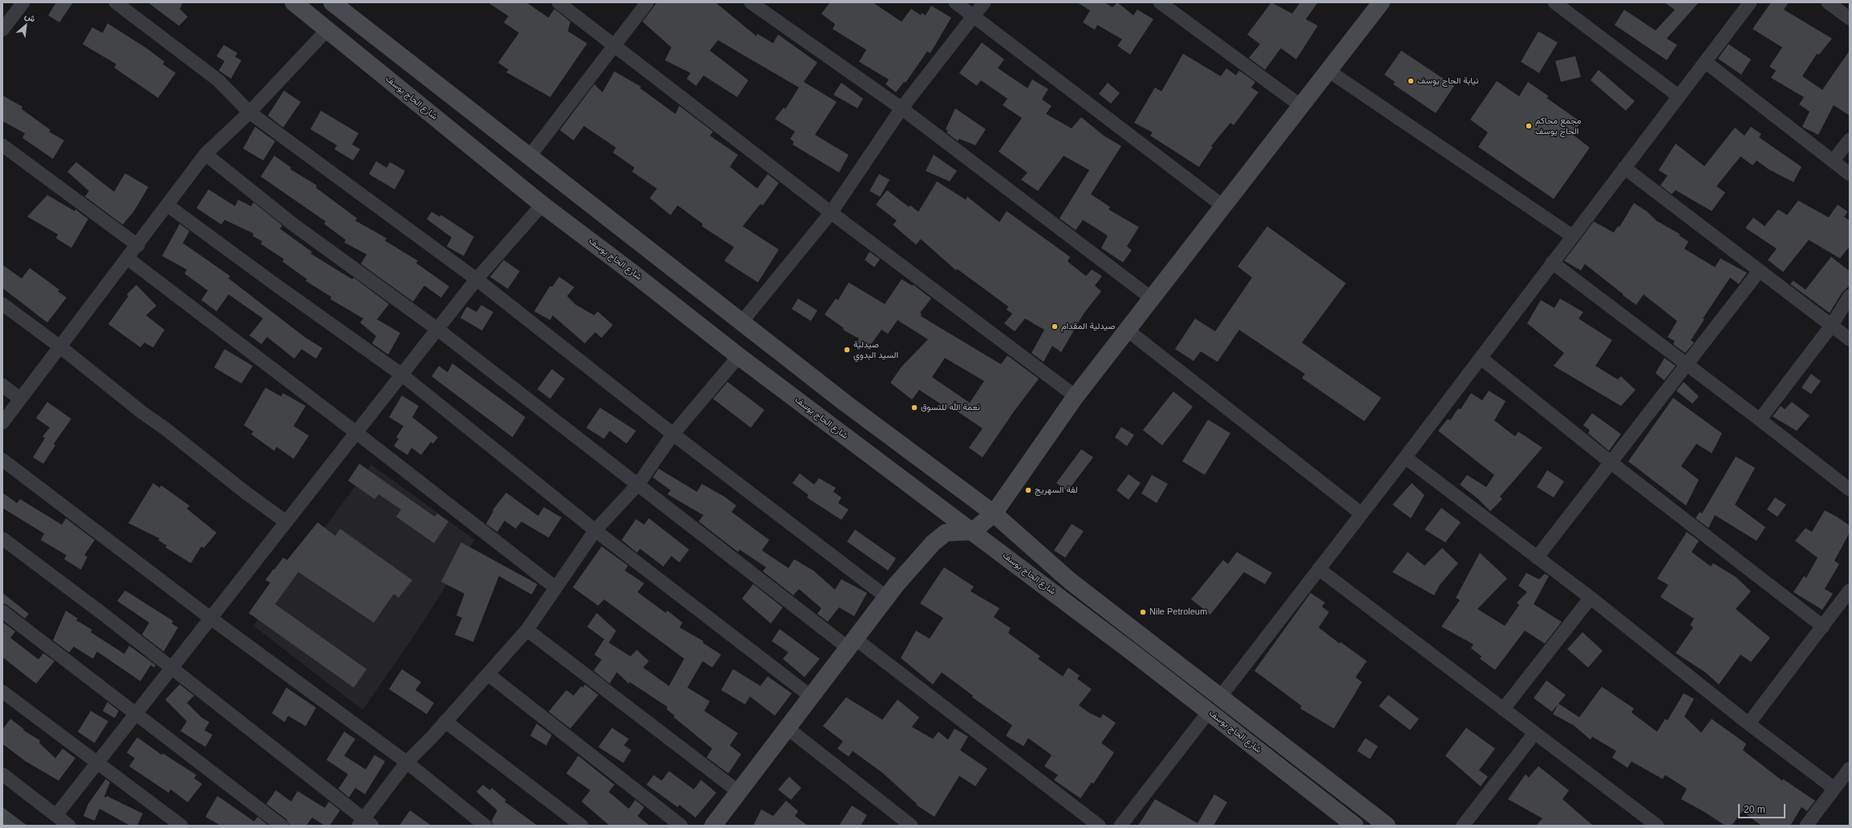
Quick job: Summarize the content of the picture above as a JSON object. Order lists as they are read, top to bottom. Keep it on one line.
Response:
{"streets":{"main road":["شارع الحاج يوسف"]},"places":["نيابة الحاج يوسف","مجمع محاكم الحاج يوسف","صيدلية المقدام","صيدلية السيد البدوي","نعمة الله للتسوق","لفة السهريج","Nile Petroleum"],"scale_bar":"20 m","north":"top right"}
